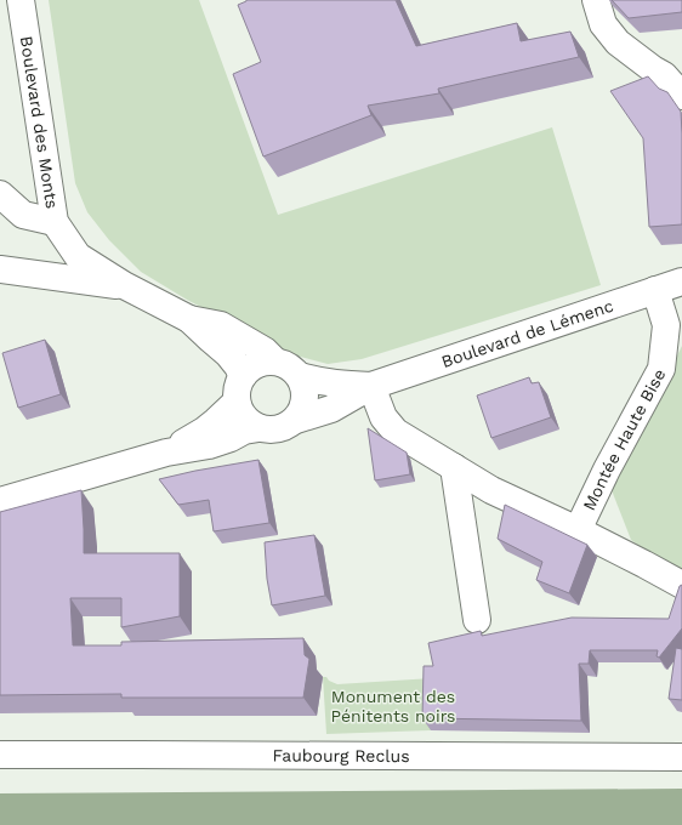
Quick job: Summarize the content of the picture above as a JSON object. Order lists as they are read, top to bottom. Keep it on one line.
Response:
{"streets":{"street":["Boulevard des Monts","Boulevard de Lémenc","Montée Haute Bise","Faubourg Reclus"]},"crossings":[["Boulevard de Lémenc","Montée Haute Bise"]],"parks":["Monument des Pénitents noirs"]}
